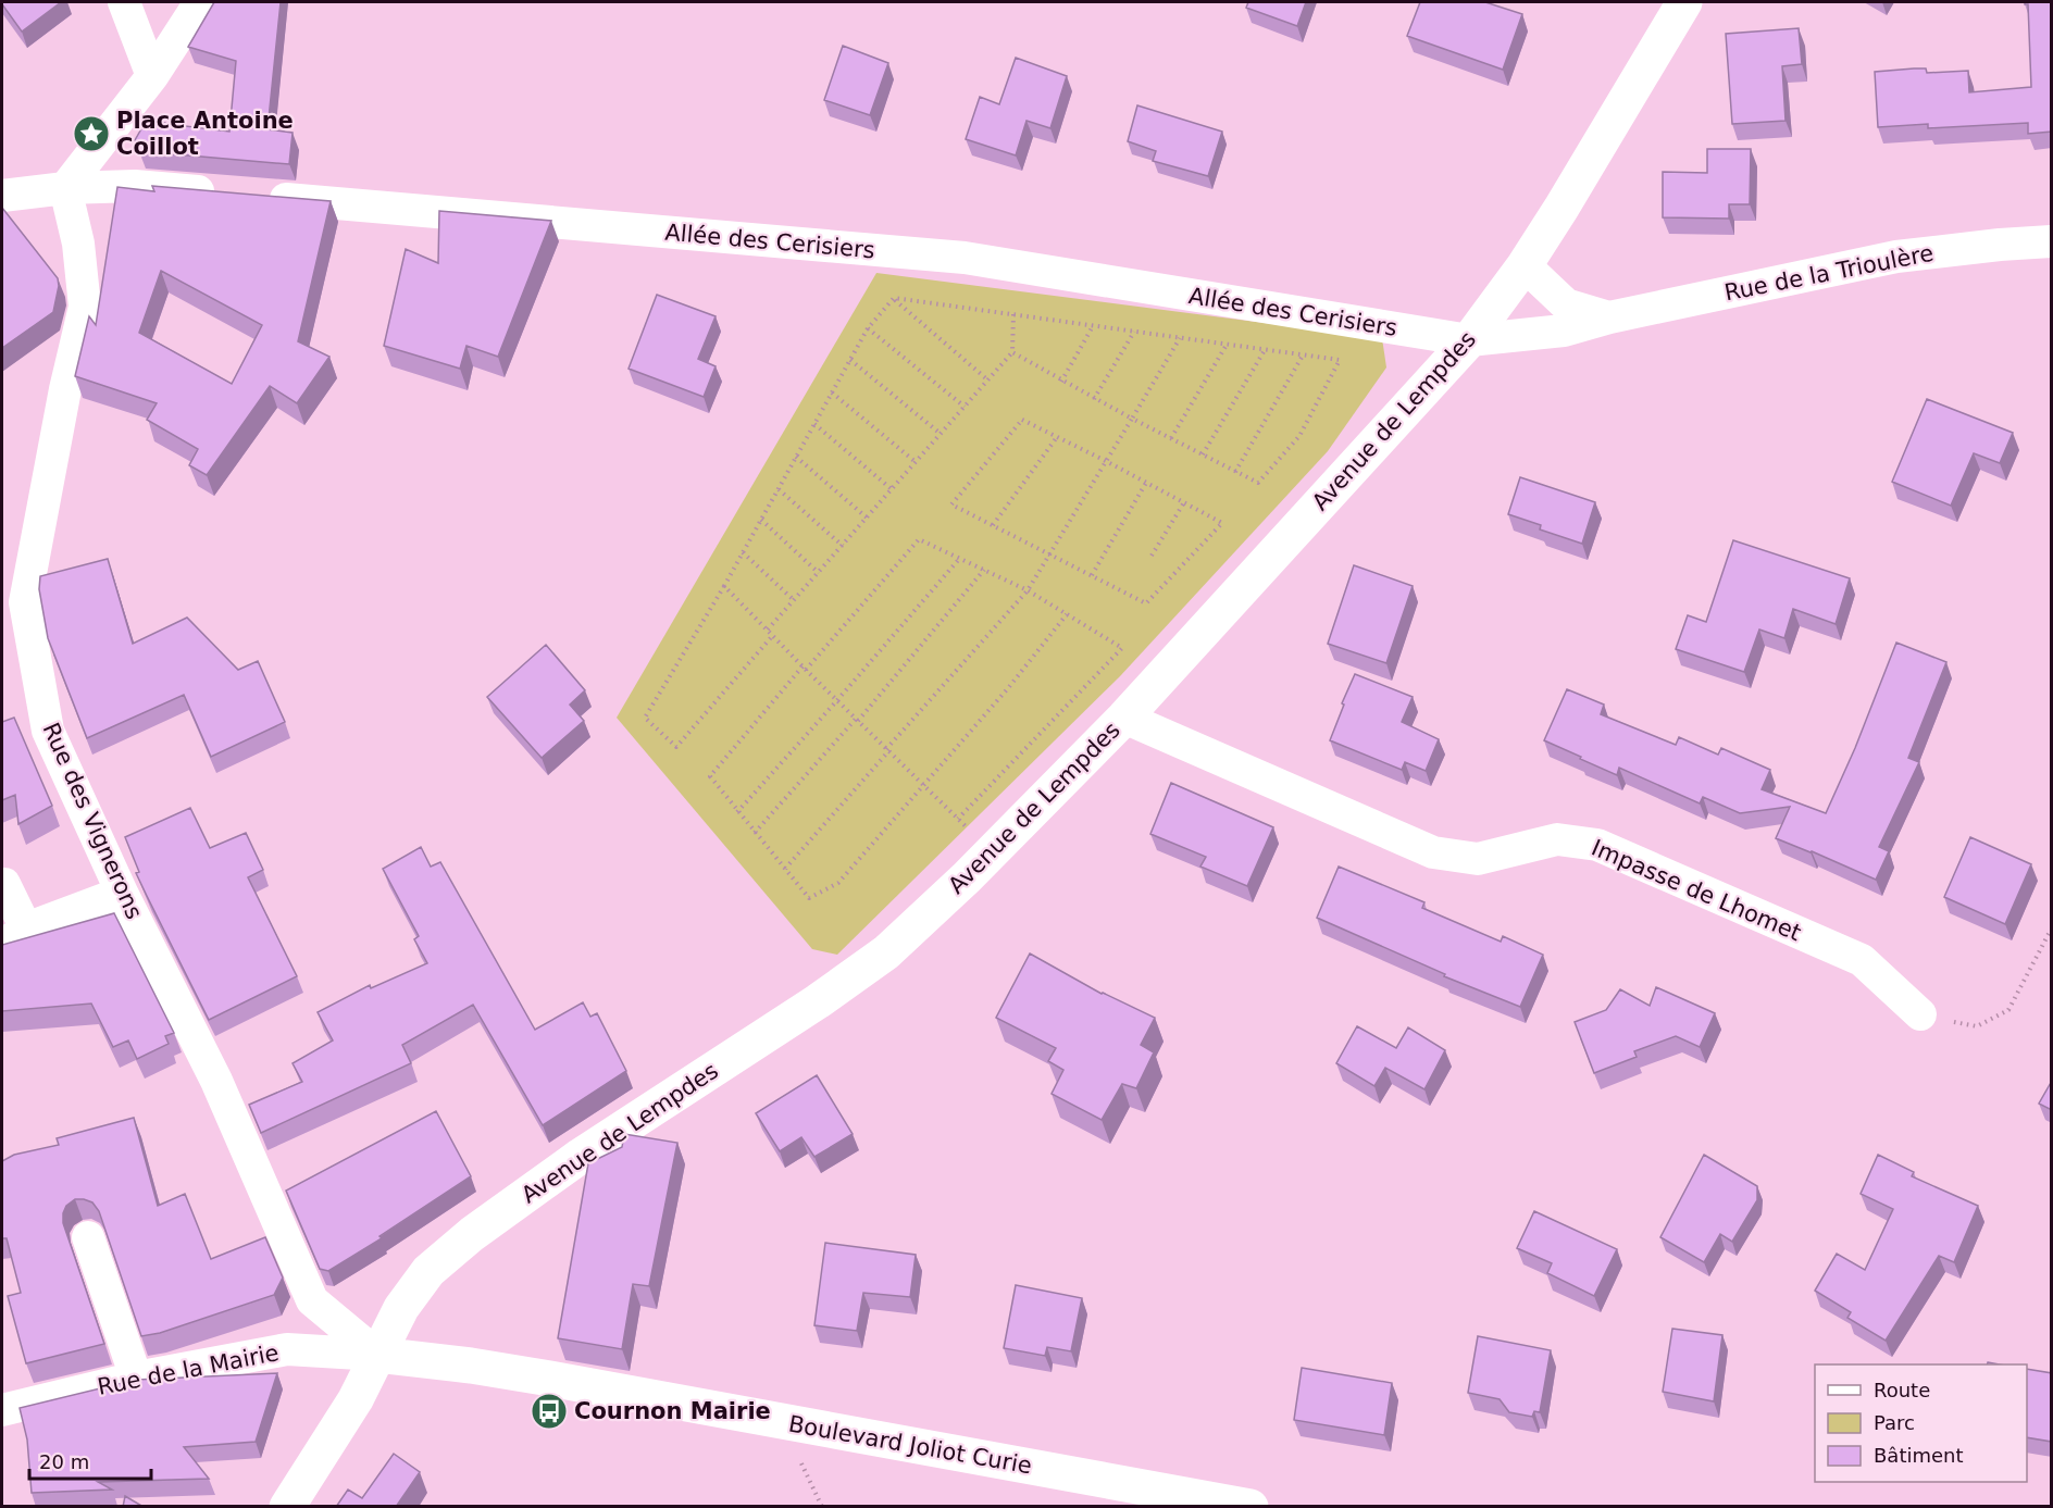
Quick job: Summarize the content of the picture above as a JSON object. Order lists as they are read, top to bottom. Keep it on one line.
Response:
{"streets":{"street":["Allée des Cerisiers","Rue de la Trioulère","Avenue de Lempdes","Rue des Vignerons","Impasse de Lhomet","Rue de la Mairie","Boulevard Joliot Curie"]},"crossings":[["Allée des Cerisiers","Rue de la Trioulère"],["Allée des Cerisiers","Avenue de Lempdes"],["Allée des Cerisiers","Rue des Vignerons"],["Rue de la Trioulère","Avenue de Lempdes"],["Avenue de Lempdes","Rue des Vignerons"],["Avenue de Lempdes","Impasse de Lhomet"],["Avenue de Lempdes","Rue de la Mairie"],["Avenue de Lempdes","Boulevard Joliot Curie"],["Rue des Vignerons","Rue de la Mairie"],["Rue des Vignerons","Boulevard Joliot Curie"],["Rue de la Mairie","Boulevard Joliot Curie"]],"places":{"place":["Place Antoine Coillot"],"bus stop":["Cournon Mairie"]},"legend":["Route","Parc","Bâtiment"],"scale_bar":"20 m"}
